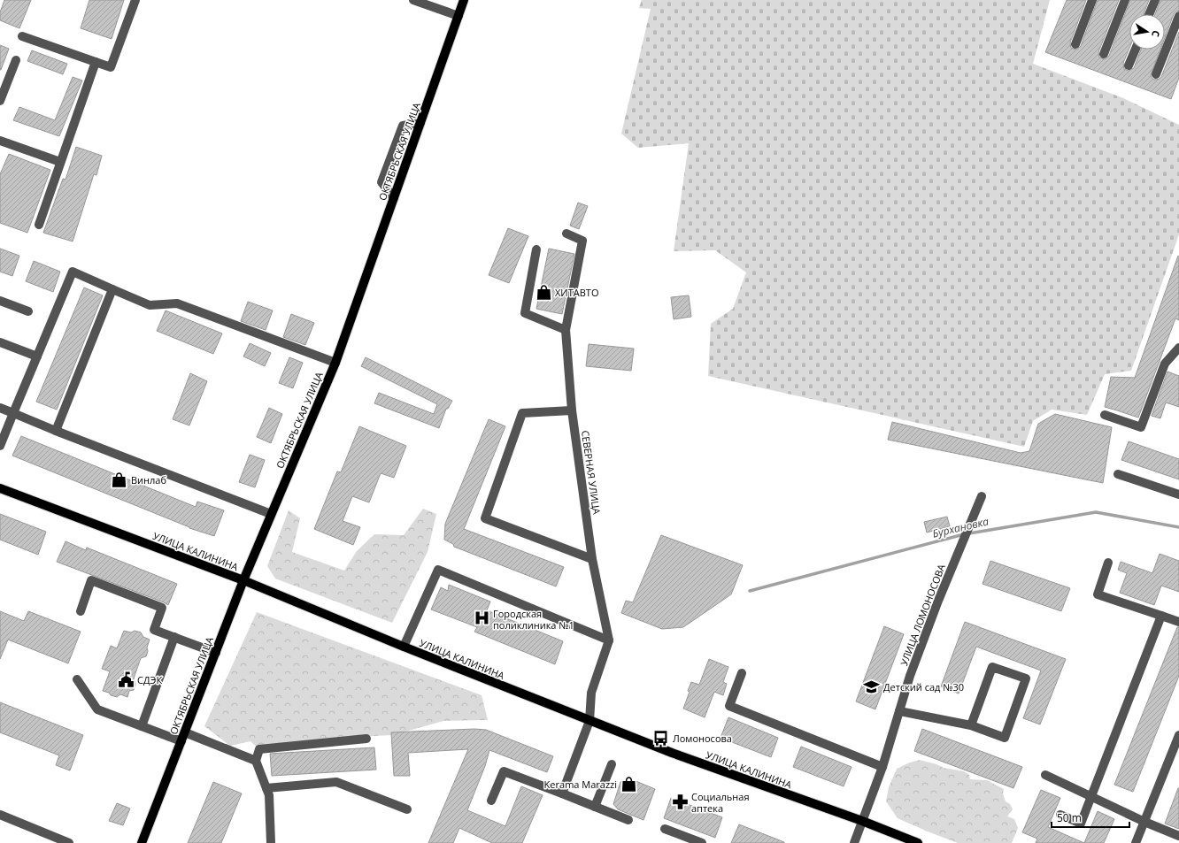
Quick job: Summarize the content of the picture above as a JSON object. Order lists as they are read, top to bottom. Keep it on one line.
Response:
{"streets":{"main road":["ОКТЯБРЬСКАЯ УЛИЦА","УЛИЦА КАЛИНИНА"],"street":["СЕВЕРНАЯ УЛИЦА","УЛИЦА ЛОМОНОСОВА"]},"crossings":[["ОКТЯБРЬСКАЯ УЛИЦА","УЛИЦА КАЛИНИНА"],["УЛИЦА КАЛИНИНА","УЛИЦА ЛОМОНОСОВА"]],"water":["Бурхановка"],"places":{"shop":["ХИТАВТО","Винлаб","Kerama Marazzi"],"hospital":["Городская поликлиника №1"],"public building":["СДЭК"],"school or university":["Детский сад №30"],"bus stop":["Ломоносова"],"pharmacy":["Социальная аптека"]},"scale_bar":"50 m","north":"right"}
